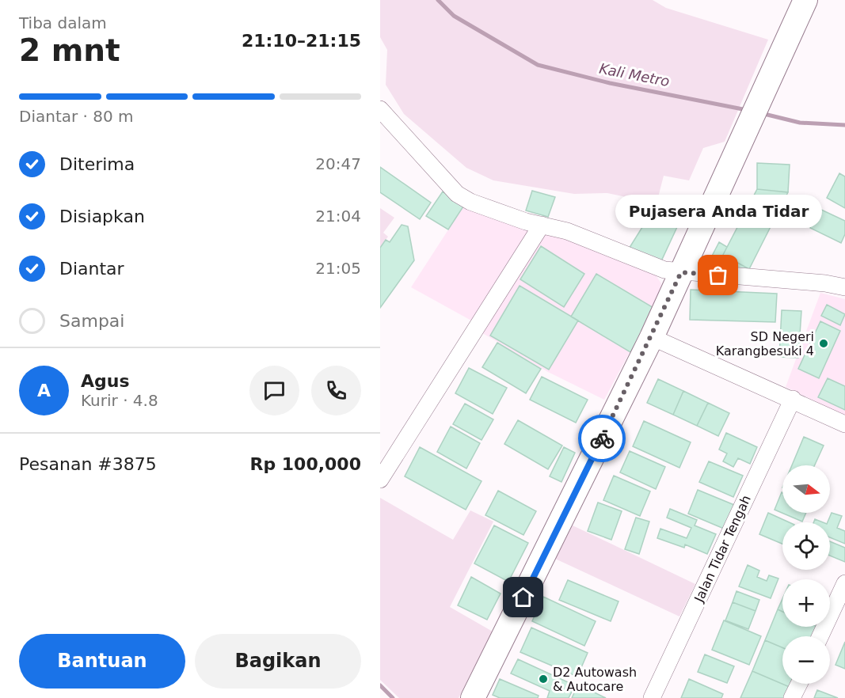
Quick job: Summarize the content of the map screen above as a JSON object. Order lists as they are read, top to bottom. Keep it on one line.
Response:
{"streets":{"street":["Jalan Tidar Tengah"]},"water":["Kali Metro"],"places":["Pujasera Anda Tidar","SD Negeri Karangbesuki 4","D2 Autowash & Autocare"],"north":"right","page":{"heading":["2 mnt","Tiba dalam","21:10–21:15"],"panel":["Agus","Kurir · 4.8","Pesanan #3875","Rp 100,000"],"bar":"Diantar · 80 m","list":[["Diterima","20:47"],["Disiapkan","21:04"],["Diantar","21:05"],"Sampai"],"bubble":"Pujasera Anda Tidar","round":"A","map_buttons":["+","−"],"buttons":["Bantuan","Bagikan"]}}
